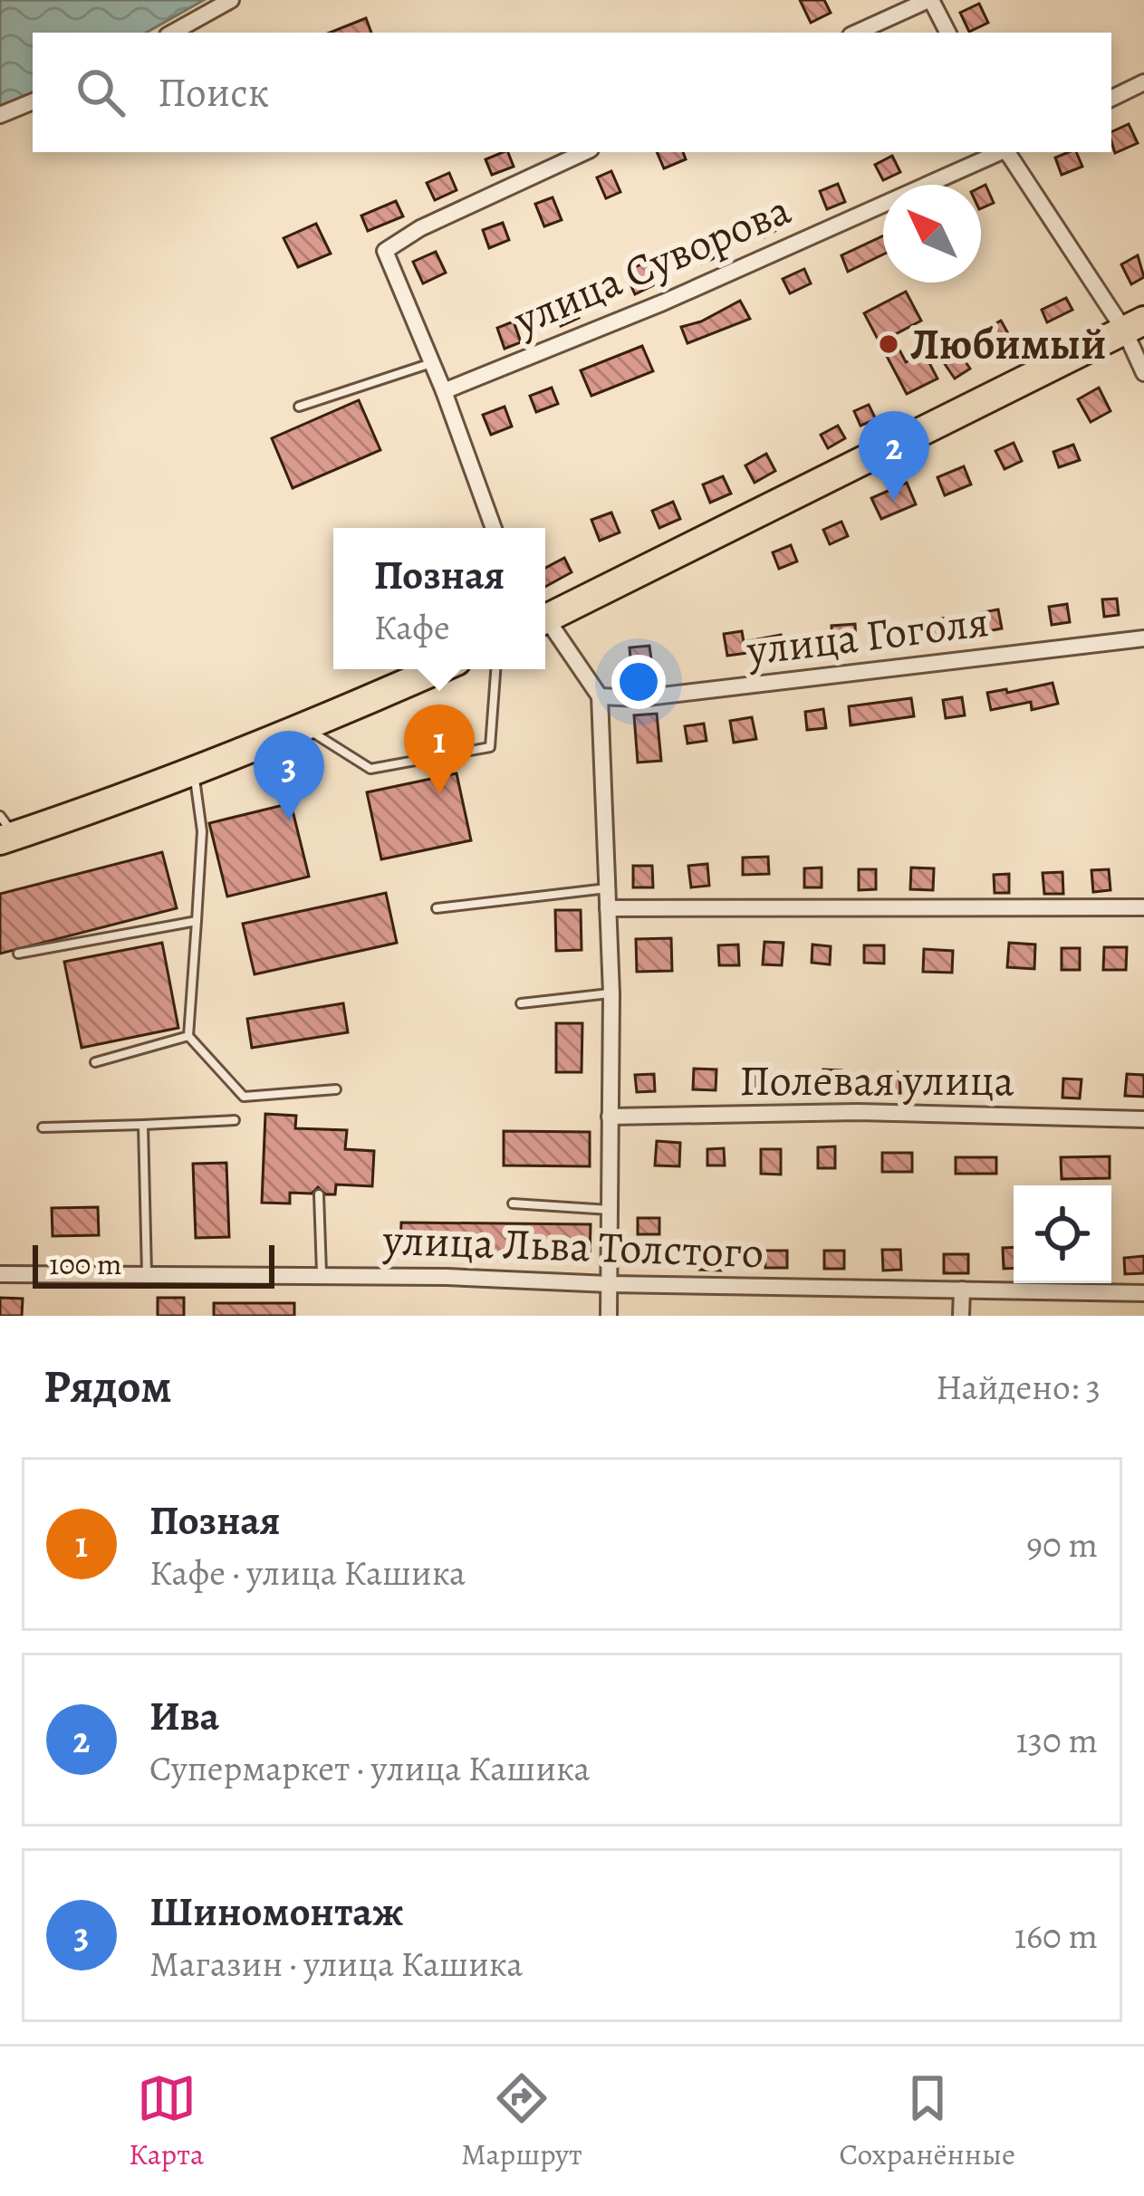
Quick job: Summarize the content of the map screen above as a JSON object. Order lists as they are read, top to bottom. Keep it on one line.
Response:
{"streets":{"street":["улица Суворова","улица Гоголя","Полевая улица","улица Льва Толстого"]},"places":["Любимый"],"scale_bar":"100 m","north":"top left","page":{"search":"Поиск","pins":["2","1","3"],"popup":["Позная","Кафе"],"scale":"100 m","heading":["Рядом","Найдено: 3"],"list":[{"mark":"1","name":"Позная","note":"Кафе · улица Кашика","value":"90 m"},{"mark":"2","name":"Ива","note":"Супермаркет · улица Кашика","value":"130 m"},{"mark":"3","name":"Шиномонтаж","note":"Магазин · улица Кашика","value":"160 m"}],"nav":["Карта","Маршрут","Сохранённые"]}}
